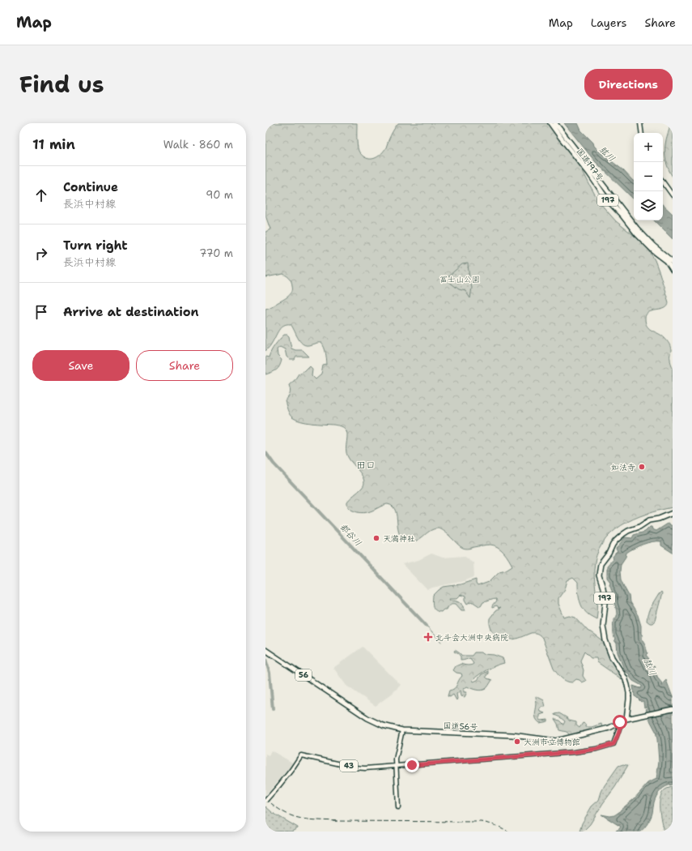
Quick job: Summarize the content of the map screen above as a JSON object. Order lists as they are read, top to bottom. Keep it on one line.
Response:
{"streets":{"highway":["国道197号","197","56","国道56号"],"main road":["43"]},"crossings":[["197","国道56号"],["国道56号","43"]],"districts":["田口"],"water":["肱川","都谷川"],"parks":["冨士山公園"],"places":{"other":["如法寺","天満神社","大洲市立博物館"],"health":["北斗会大洲中央病院"]},"page":{"header":"Map","nav":["Map","Layers","Share"],"title":"Find us","buttons":["Directions",["Save","Share"]],"heading":["11 min","Walk · 860 m"],"map_buttons":["+","−"],"list":[["Continue","長浜中村線","90 m"],["Turn right","長浜中村線","770 m"],"Arrive at destination"]}}
